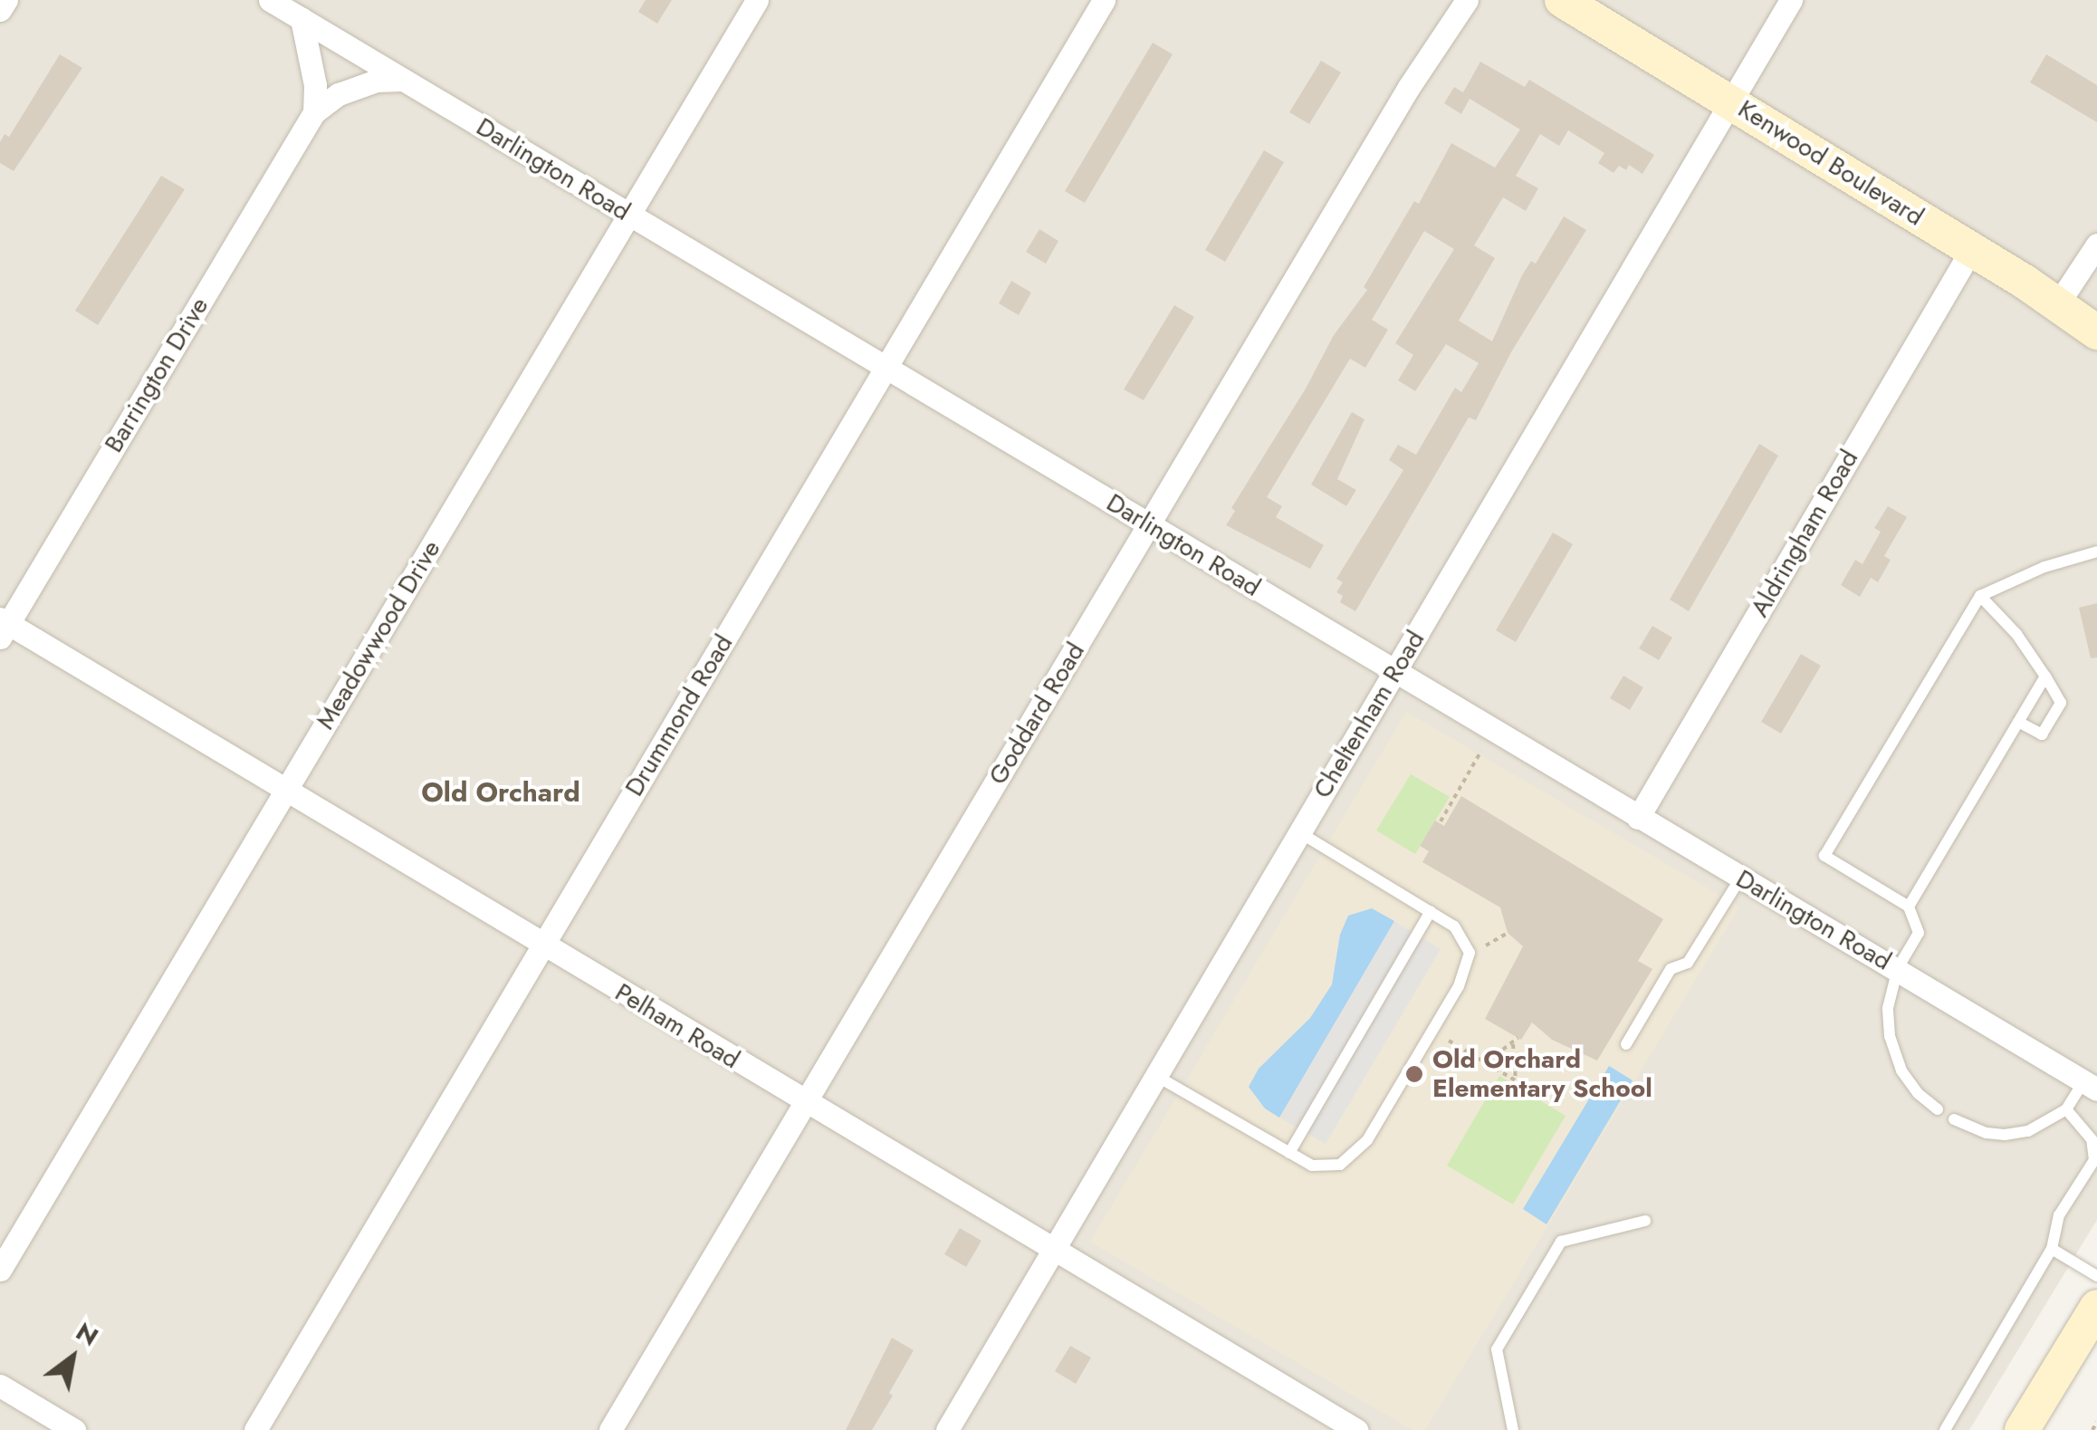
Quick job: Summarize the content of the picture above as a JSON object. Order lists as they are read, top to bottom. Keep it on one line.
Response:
{"streets":{"street":["Kenwood Boulevard","Darlington Road","Barrington Drive","Aldringham Road","Meadowwood Drive","Goddard Road","Cheltenham Road","Drummond Road","Pelham Road"]},"crossings":[["Kenwood Boulevard","Aldringham Road"],["Kenwood Boulevard","Cheltenham Road"],["Darlington Road","Barrington Drive"],["Darlington Road","Aldringham Road"],["Darlington Road","Meadowwood Drive"],["Darlington Road","Goddard Road"],["Darlington Road","Cheltenham Road"],["Darlington Road","Drummond Road"],["Barrington Drive","Pelham Road"],["Meadowwood Drive","Pelham Road"],["Goddard Road","Pelham Road"],["Cheltenham Road","Pelham Road"],["Drummond Road","Pelham Road"]],"districts":["Old Orchard"],"places":["Old Orchard Elementary School"],"north":"top right"}
